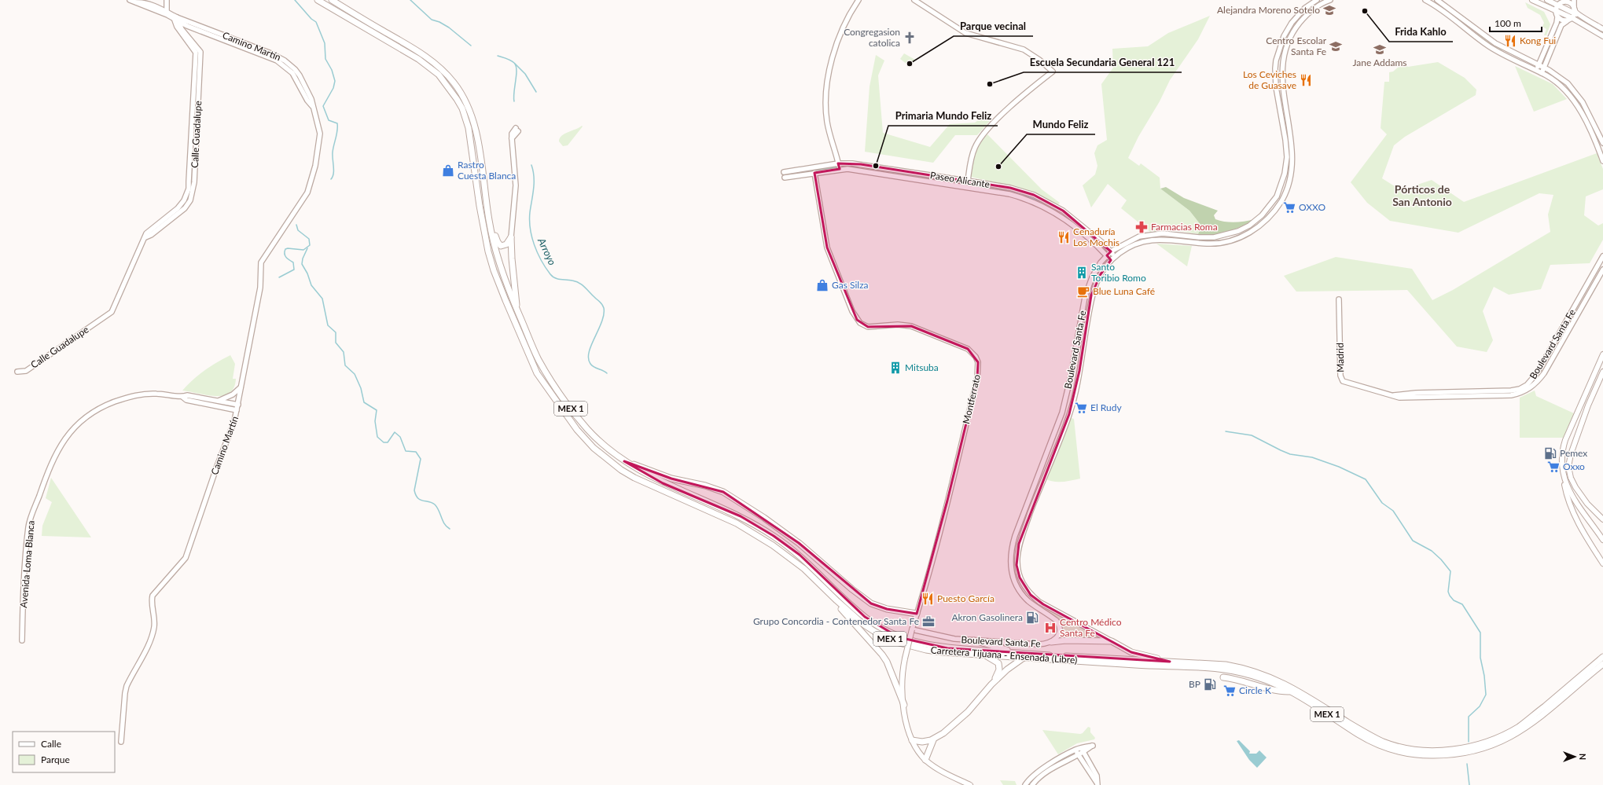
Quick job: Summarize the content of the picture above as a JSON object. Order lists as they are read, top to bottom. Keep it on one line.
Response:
{"streets":{"highway":["MEX 1","Carretera Tijuana - Ensenada (Libre)"],"street":["Camino Martín","Calle Guadalupe","Paseo Alicante","Boulevard Santa Fe","Madrid","Montferrato","Avenida Loma Blanca"]},"crossings":[["Camino Martín","Calle Guadalupe"],["Camino Martín","Avenida Loma Blanca"],["Paseo Alicante","Boulevard Santa Fe"],["Paseo Alicante","Montferrato"],["Boulevard Santa Fe","Madrid"],["Boulevard Santa Fe","Montferrato"]],"districts":["Pórticos de San Antonio"],"water":["Arroyo"],"places":{"school or university":["Alejandra Moreno Sotelo","Centro Escolar Santa Fe","Jane Addams"],"other":["Frida Kahlo","Parque vecinal","Escuela Secundaria General 121","Primaria Mundo Feliz","Mundo Feliz"],"church":["Congregasion catolica"],"restaurant":["Kong Fui","Los Ceviches de Guasave","Cenaduría Los Mochis","Puesto García"],"shop":["Rastro Cuesta Blanca","Gas Silza"],"supermarket":["OXXO","El Rudy","Oxxo","Circle K"],"pharmacy":["Farmacias Roma"],"building":["Santo Toribio Romo","Mitsuba"],"cafe":["Blue Luna Café"],"fuel station":["Pemex","Akron Gasolinera","BP"],"office":["Grupo Concordia - Contenedor Santa Fe"],"hospital":["Centro Médico Santa Fe"]},"legend":["Calle","Parque"],"scale_bar":"100 m","north":"right"}
